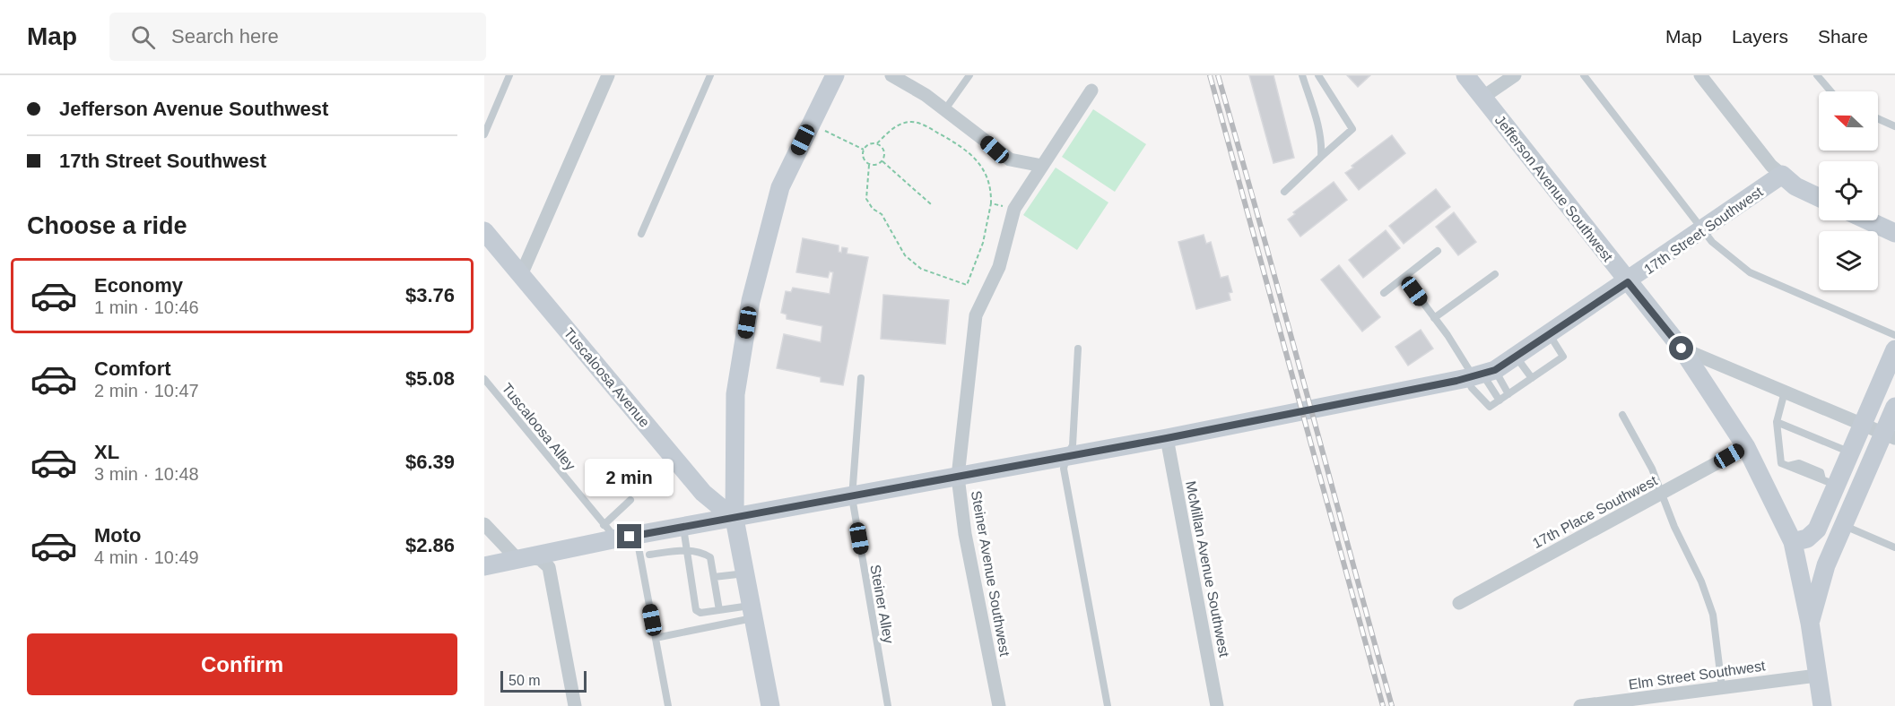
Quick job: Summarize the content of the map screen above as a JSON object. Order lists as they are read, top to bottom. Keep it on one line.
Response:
{"streets":{"street":["Jefferson Avenue Southwest","17th Street Southwest","Tuscaloosa Avenue","17th Place Southwest","McMillan Avenue Southwest","Steiner Avenue Southwest","Elm Street Southwest"],"lane":["Tuscaloosa Alley","Steiner Alley"]},"crossings":[["Jefferson Avenue Southwest","17th Street Southwest"],["Jefferson Avenue Southwest","17th Place Southwest"],["Jefferson Avenue Southwest","Elm Street Southwest"],["17th Street Southwest","Tuscaloosa Avenue"],["17th Street Southwest","Tuscaloosa Alley"],["17th Street Southwest","McMillan Avenue Southwest"],["17th Street Southwest","Steiner Avenue Southwest"],["17th Street Southwest","Steiner Alley"]],"scale_bar":"50 m","north":"left","page":{"header":"Map","search":"Search here","nav":["Map","Layers","Share"],"banner":["Jefferson Avenue Southwest","17th Street Southwest"],"heading":"Choose a ride","list":[{"name":"Economy","note":"1 min · 10:46","value":"$3.76"},{"name":"Comfort","note":"2 min · 10:47","value":"$5.08"},{"name":"XL","note":"3 min · 10:48","value":"$6.39"},{"name":"Moto","note":"4 min · 10:49","value":"$2.86"}],"bubble":"2 min","buttons":"Confirm","scale":"50 m"}}
